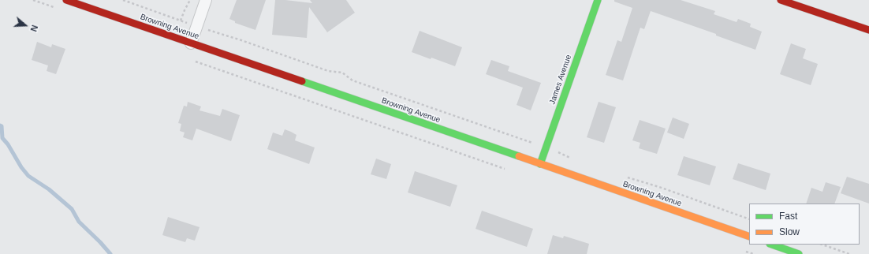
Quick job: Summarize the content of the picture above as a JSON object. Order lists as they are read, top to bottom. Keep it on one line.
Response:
{"streets":{"street":["Browning Avenue","James Avenue"]},"crossings":[["Browning Avenue","James Avenue"]],"legend":["Fast","Slow"],"north":"right"}
